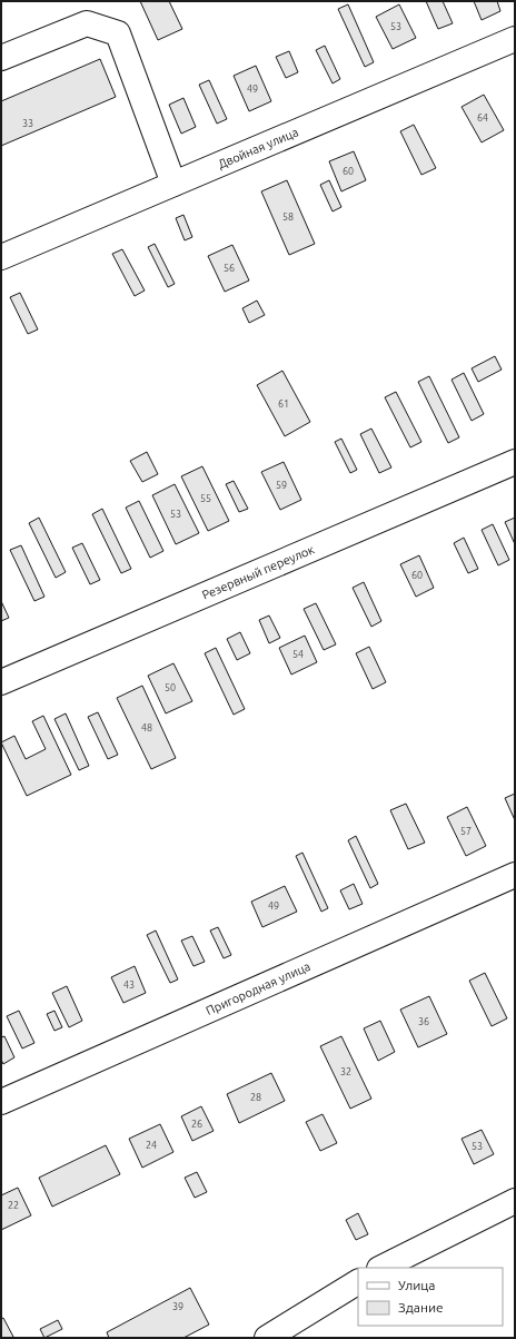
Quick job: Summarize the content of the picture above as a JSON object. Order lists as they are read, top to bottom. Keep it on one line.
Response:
{"streets":{"street":["Двойная улица","Резервный переулок","Пригородная улица"]},"house_numbers":["53","49","64","33","60","58","56","61","59","55","53","60","54","50","48","57","49","43","36","32","28","26","24","53","22","39"],"legend":["Улица","Здание"]}
